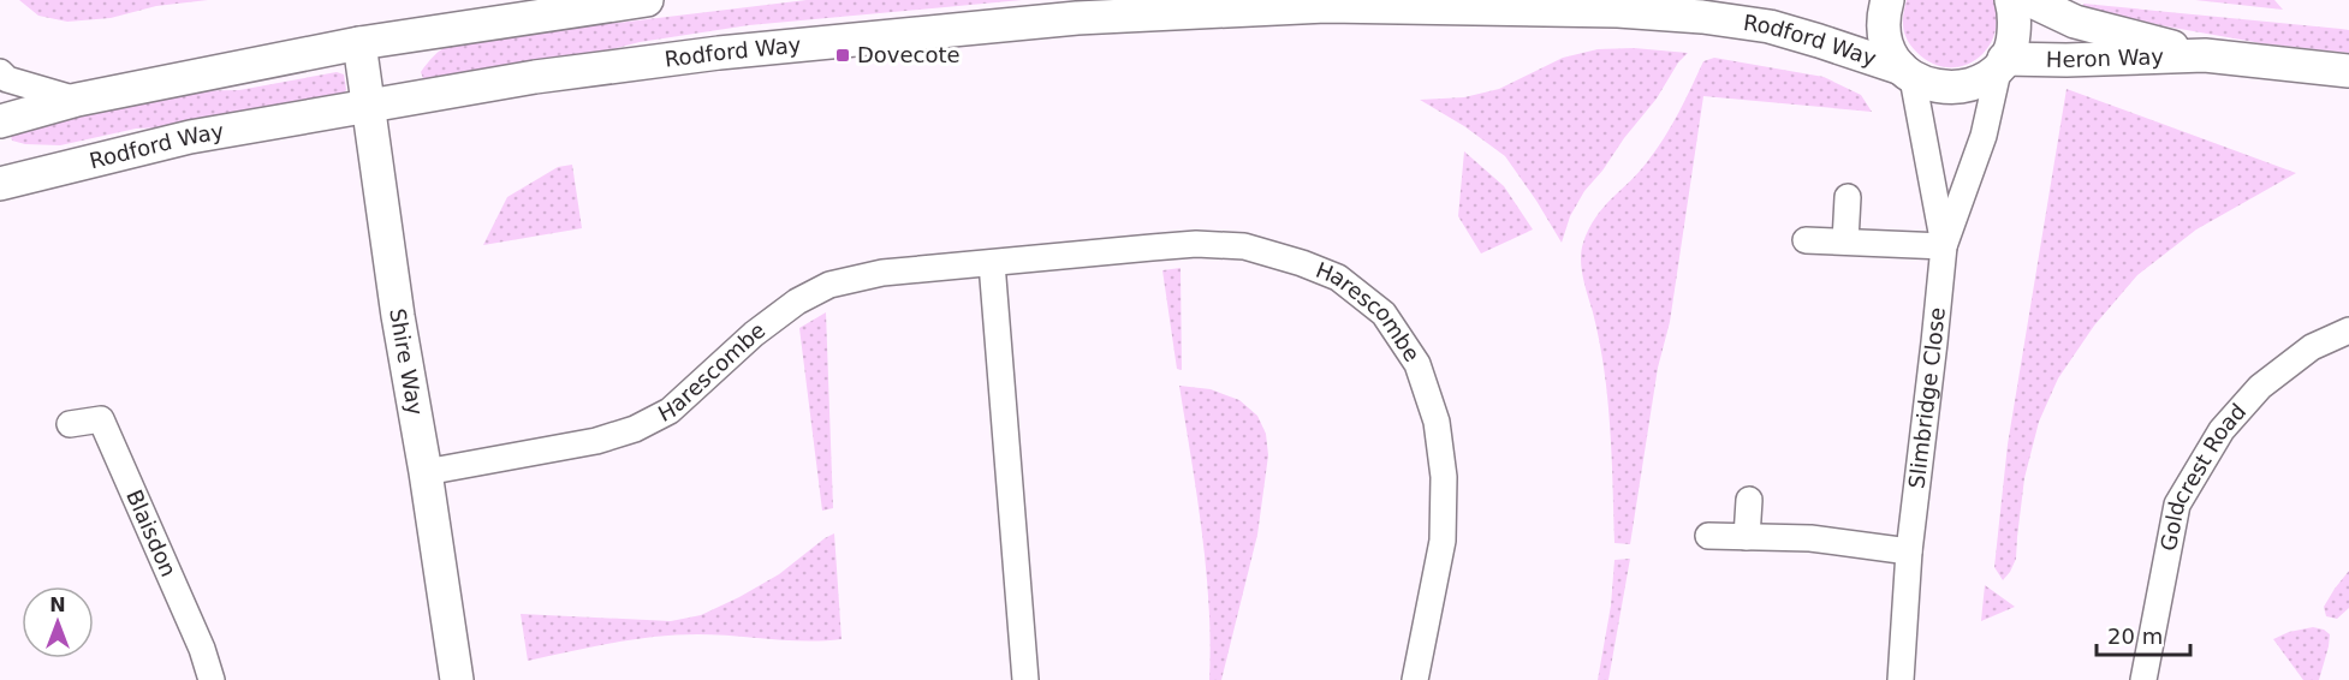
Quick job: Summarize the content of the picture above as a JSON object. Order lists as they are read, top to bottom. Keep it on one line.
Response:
{"streets":{"street":["Rodford Way","Heron Way","Harescombe","Shire Way","Slimbridge Close","Goldcrest Road","Blaisdon"]},"crossings":[["Rodford Way","Heron Way"],["Rodford Way","Shire Way"],["Rodford Way","Slimbridge Close"],["Heron Way","Slimbridge Close"],["Harescombe","Shire Way"]],"places":{"transit":["Dovecote"]},"scale_bar":"20 m","north":"top"}
